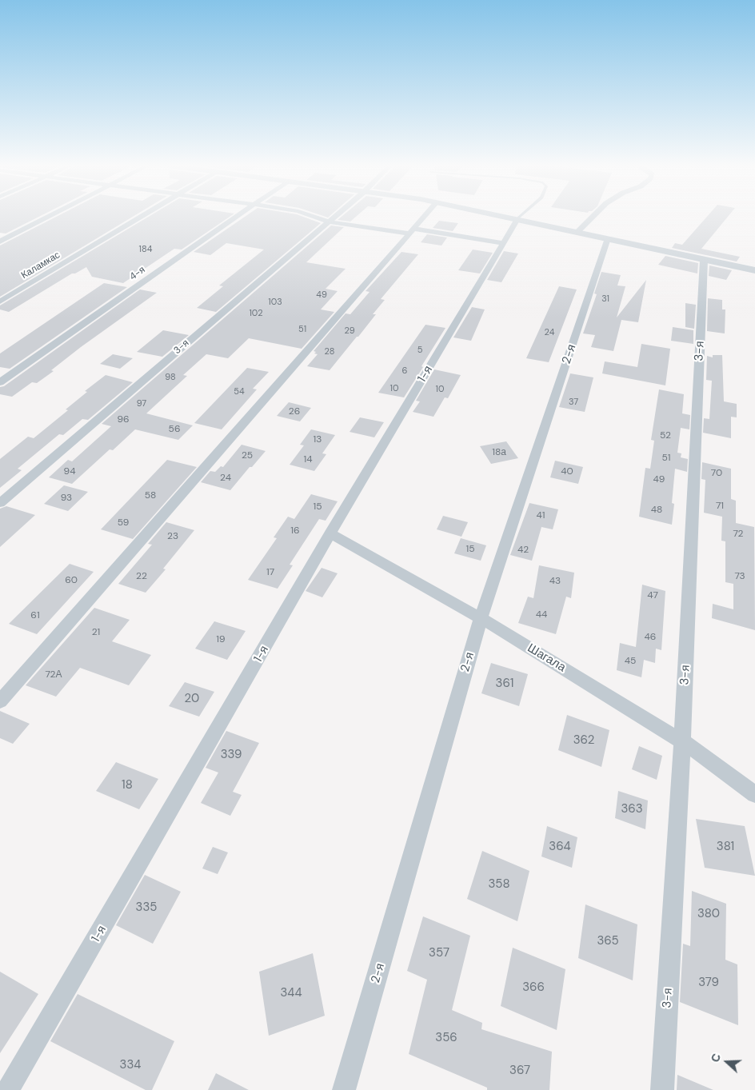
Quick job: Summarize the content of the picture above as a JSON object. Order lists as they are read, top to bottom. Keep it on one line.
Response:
{"streets":{"street":["Каламкас","4-я","3-я","2-я","1-я","Шагала"]},"crossings":[["3-я","Шагала"],["2-я","Шагала"],["1-я","Шагала"]],"house_numbers":["184","49","31","103","102","51","29","24","5","28","6","98","10","10","54","37","97","26","96","56","52","13","18а","25","51","14","94","40","70","24","49","58","93","71","15","48","41","59","16","72","23","15","42","17","22","73","60","43","47","44","61","21","46","19","45","72А","361","20","362","339","18","363","364","381","358","335","380","365","357","379","366","344","356","334","367"],"north":"left"}
